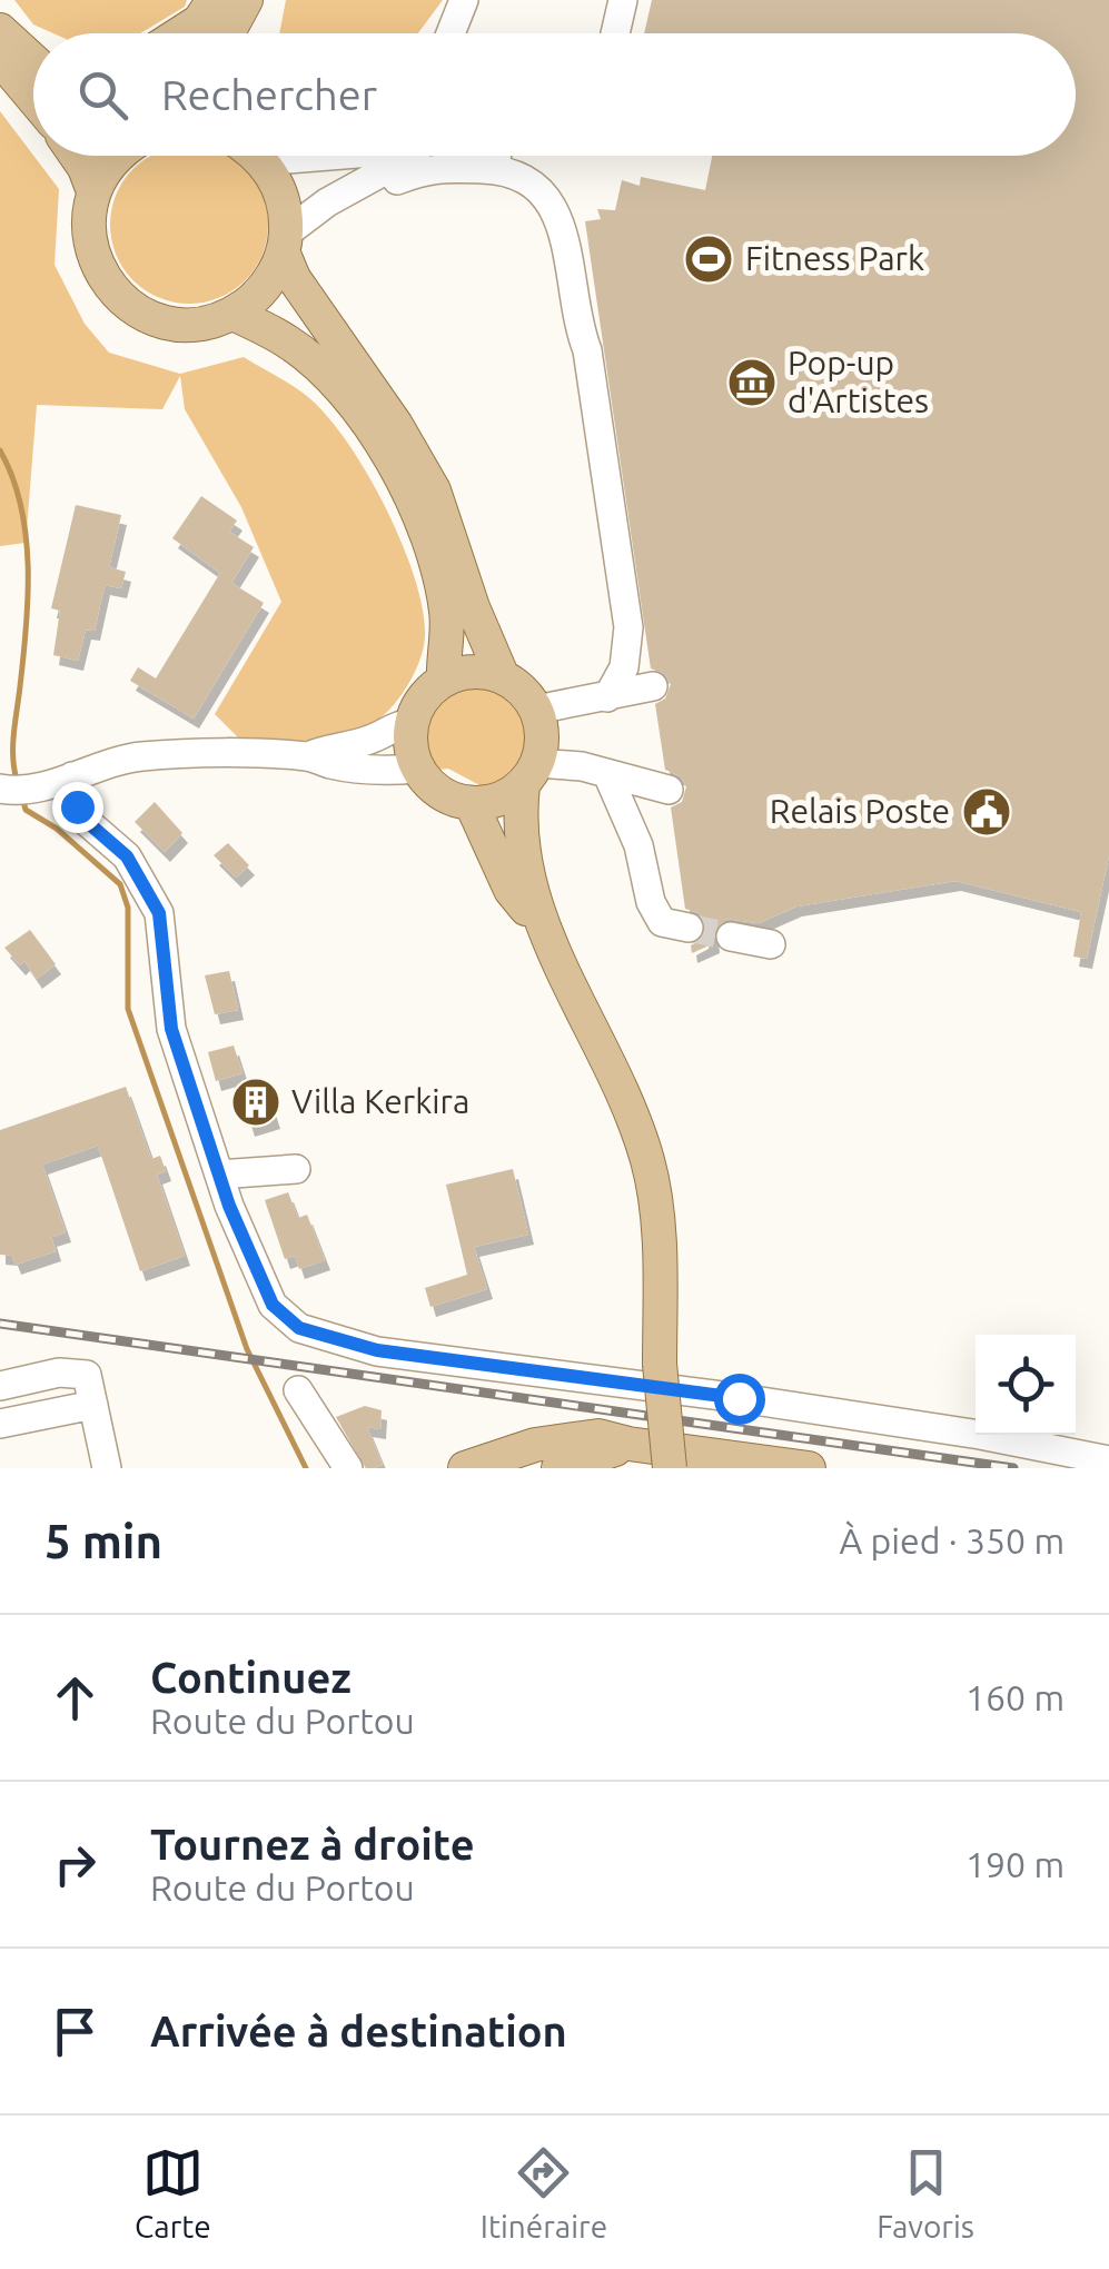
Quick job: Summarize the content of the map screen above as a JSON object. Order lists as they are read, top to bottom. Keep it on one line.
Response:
{"places":{"sports":["Fitness Park"],"museum":["Pop-up d'Artistes"],"public building":["Relais Poste"],"building":["Villa Kerkira"]},"page":{"search":"Rechercher","heading":["5 min","À pied · 350 m"],"list":[["Continuez","Route du Portou","160 m"],["Tournez à droite","Route du Portou","190 m"],"Arrivée à destination"],"nav":["Carte","Itinéraire","Favoris"]}}
